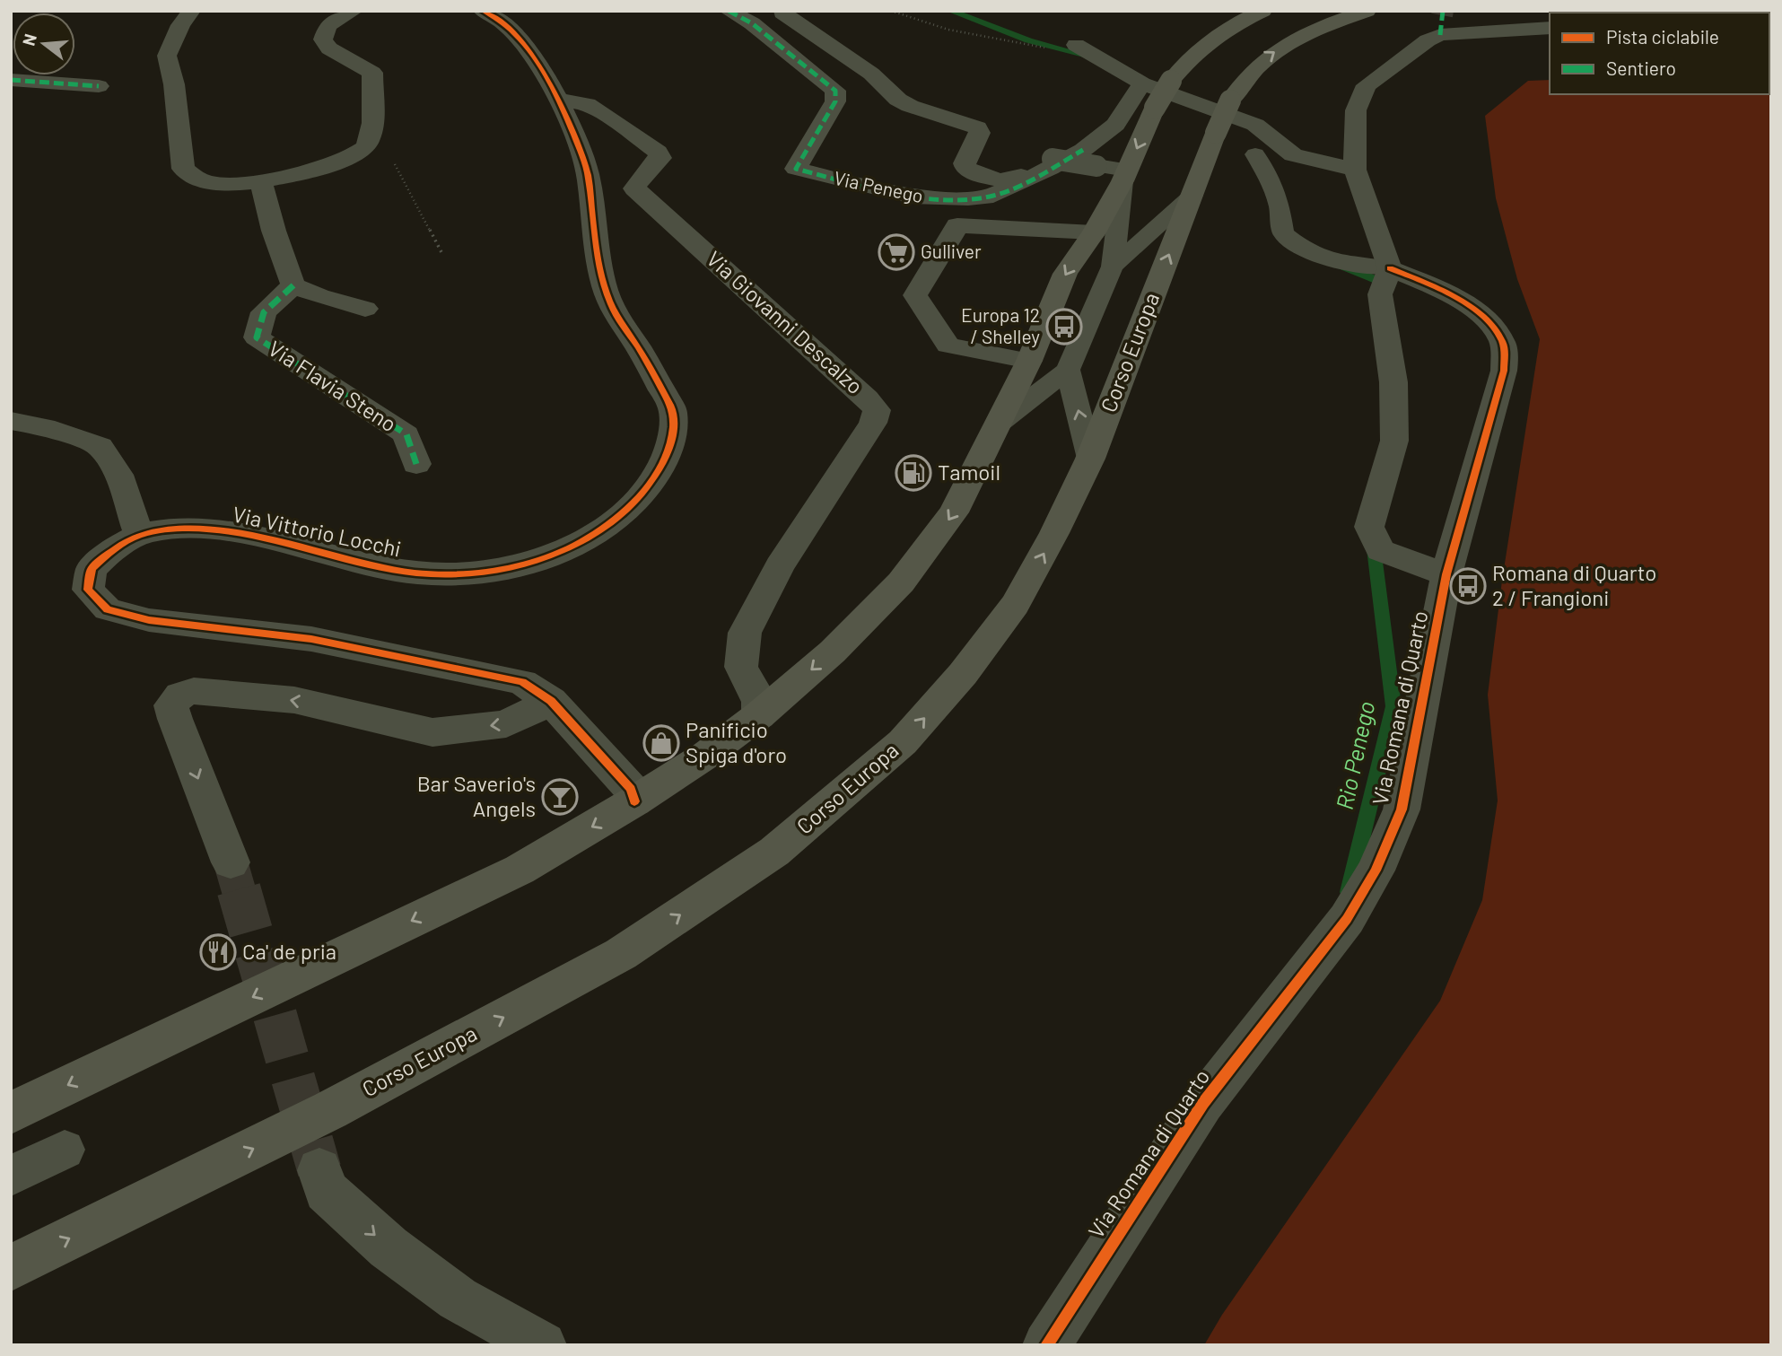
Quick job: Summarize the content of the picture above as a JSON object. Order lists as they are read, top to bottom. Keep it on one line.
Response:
{"streets":{"main road":["Corso Europa"],"street":["Via Penego","Via Giovanni Descalzo","Via Flavia Steno","Via Vittorio Locchi","Via Romana di Quarto"]},"crossings":[["Via Giovanni Descalzo","Via Vittorio Locchi"]],"water":["Rio Penego"],"places":{"supermarket":["Gulliver"],"bus stop":["Europa 12 / Shelley","Romana di Quarto 2 / Frangioni"],"fuel station":["Tamoil"],"shop":["Panificio Spiga d'oro"],"bar":["Bar Saverio's Angels"],"restaurant":["Ca' de pria"]},"legend":["Pista ciclabile","Sentiero"],"north":"left"}
